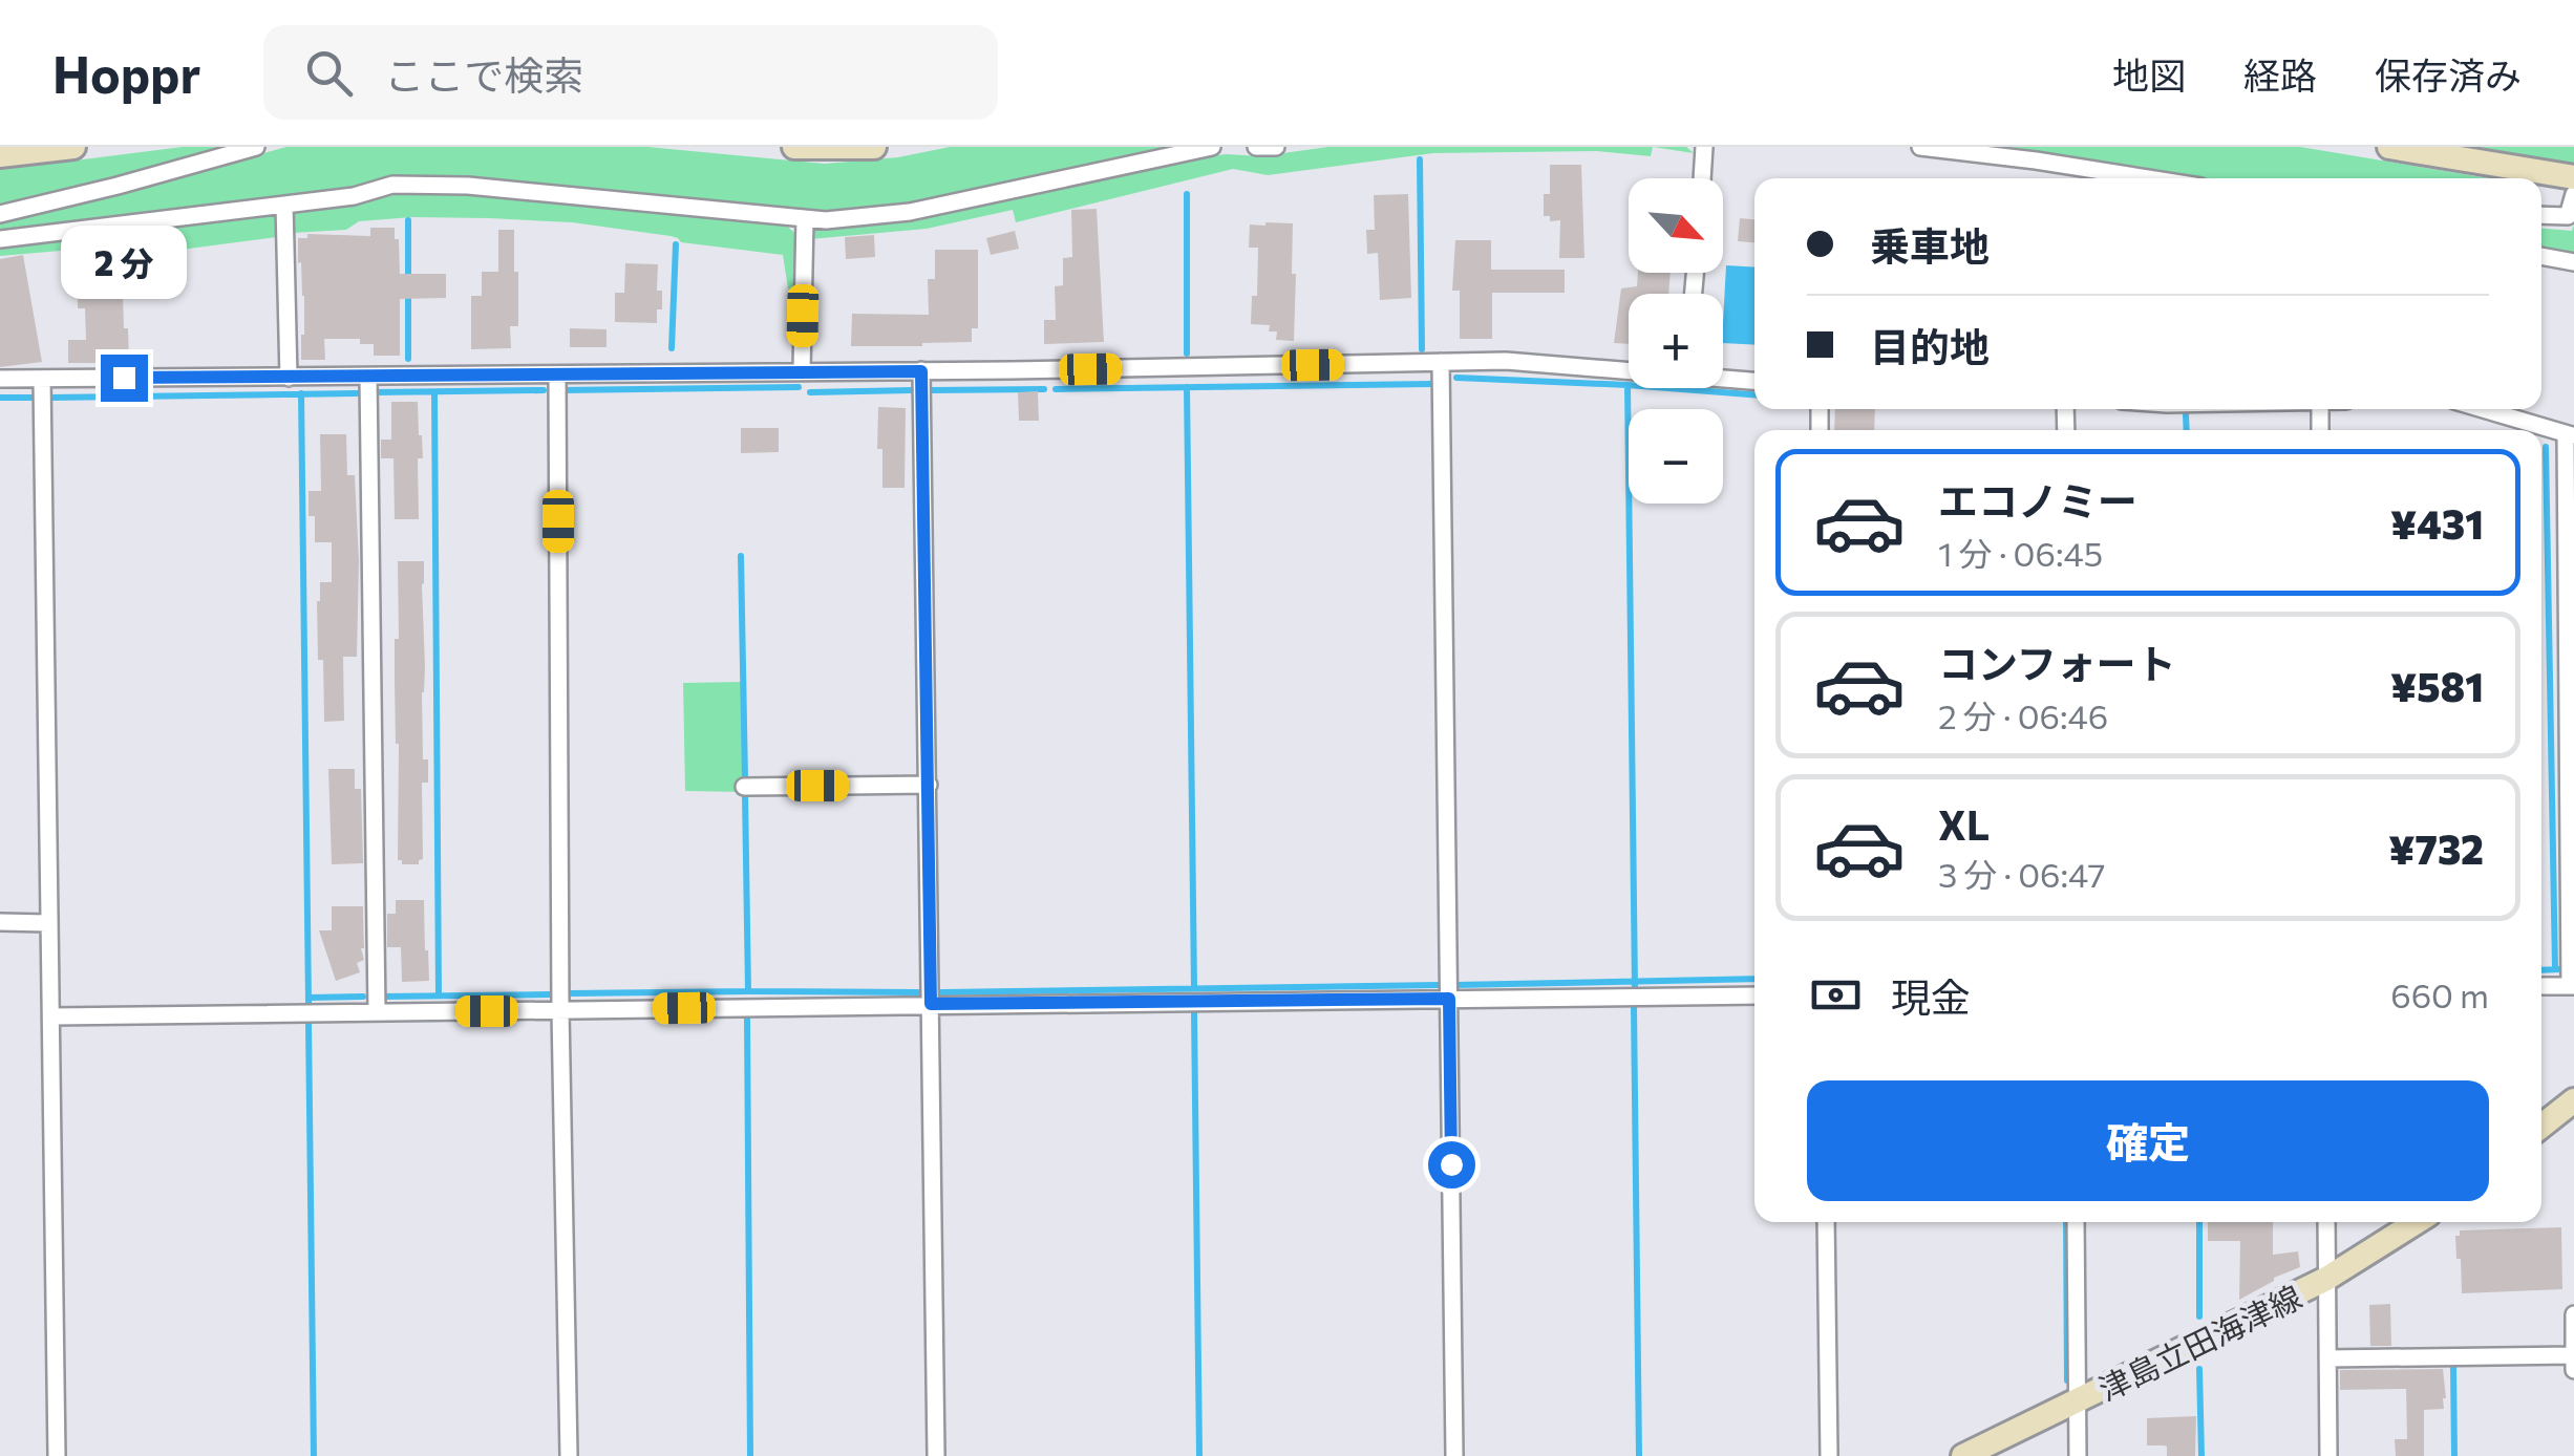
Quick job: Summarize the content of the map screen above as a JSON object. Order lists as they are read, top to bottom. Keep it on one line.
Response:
{"streets":{"main road":["津島立田海津線"]},"north":"bottom right","page":{"header":"Hoppr","search":"ここで検索","nav":["地図","経路","保存済み"],"map_buttons":["+","−"],"banner":["乗車地","目的地"],"bubble":"2 分","list":[{"name":"エコノミー","note":"1 分 · 06:45","value":"¥431"},{"name":"コンフォート","note":"2 分 · 06:46","value":"¥581"},{"name":"XL","note":"3 分 · 06:47","value":"¥732"}],"pay":["現金","660 m"],"buttons":"確定"}}
